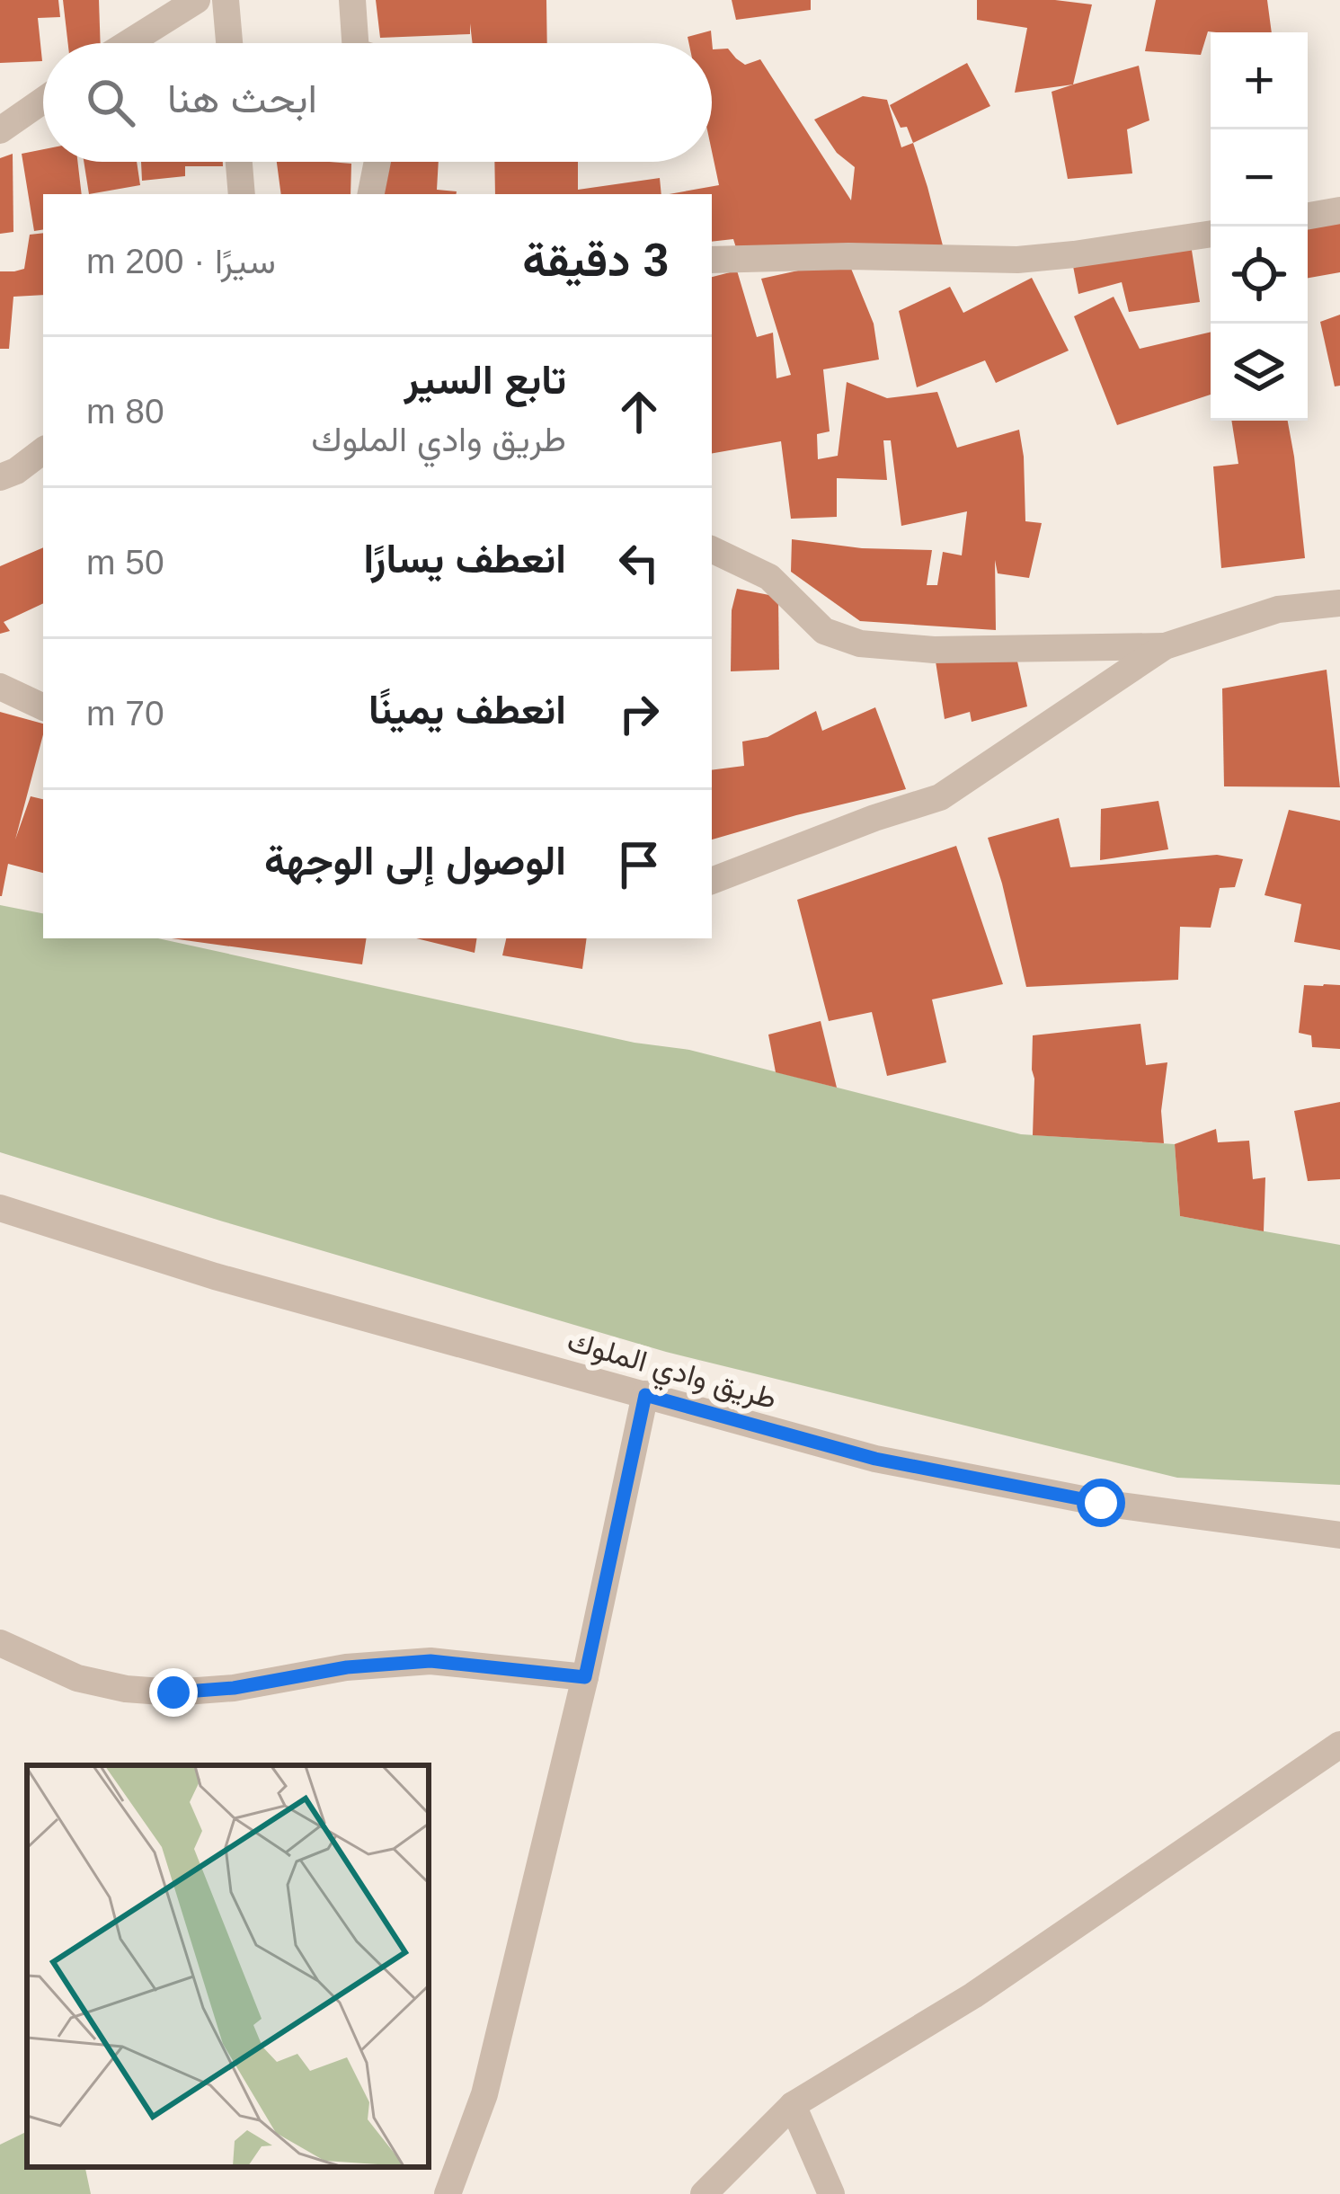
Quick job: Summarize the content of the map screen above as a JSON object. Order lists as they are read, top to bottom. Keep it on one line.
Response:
{"streets":{"street":["طريق وادي الملوك"]},"page":{"map_buttons":["+","−"],"search":"ابحث هنا","heading":["3 دقيقة","سيرًا · 200 m"],"list":[["تابع السير","طريق وادي الملوك","80 m"],["انعطف يسارًا","50 m"],["انعطف يمينًا","70 m"],"الوصول إلى الوجهة"]}}
